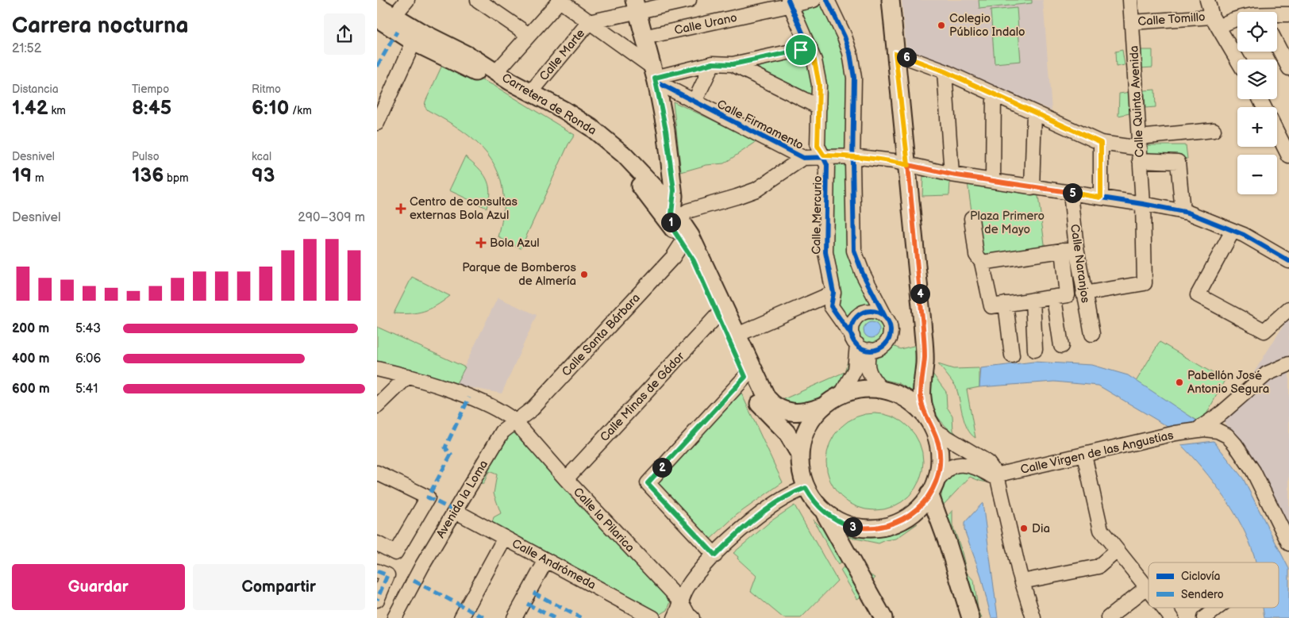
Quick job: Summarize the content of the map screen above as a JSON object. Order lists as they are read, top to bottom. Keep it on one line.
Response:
{"streets":{"main road":["Carretera de Ronda"],"street":["Calle Tomillo","Calle Urano","Calle Marte","Calle Quinta Avenida","Calle Firmamento","Calle Mercurio","Calle Naranjos","Calle Santa Bárbara","Calle Minas de Gádor","Calle Virgen de las Angustias","Avenida la Loma","Calle la Pilarica","Calle Andrómeda"]},"crossings":[["Calle Tomillo","Calle Quinta Avenida"],["Calle Urano","Calle Mercurio"],["Calle Marte","Carretera de Ronda"],["Calle Marte","Calle Firmamento"],["Calle Quinta Avenida","Calle Firmamento"],["Calle Quinta Avenida","Calle Naranjos"],["Carretera de Ronda","Calle Santa Bárbara"],["Carretera de Ronda","Calle Minas de Gádor"],["Calle Firmamento","Calle Mercurio"],["Calle Firmamento","Calle Naranjos"],["Calle Santa Bárbara","Avenida la Loma"],["Calle Santa Bárbara","Calle la Pilarica"],["Calle Minas de Gádor","Calle la Pilarica"],["Avenida la Loma","Calle la Pilarica"],["Avenida la Loma","Calle Andrómeda"]],"parks":["Plaza Primero de Mayo"],"places":{"other":["Colegio Público Indalo","Parque de Bomberos de Almería","Pabellón José Antonio Segura","Dia"],"health":["Centro de consultas externas Bola Azul","Bola Azul"]},"legend":["Ciclovía","Sendero"],"page":{"heading":["Carrera nocturna","21:52"],"map_buttons":["+","−"],"pins":["6","5","1","4","2","3"],"stats":[["Distancia","1.42 km"],["Tiempo","8:45"],["Ritmo","6:10 /km"],["Desnivel","19 m"],["Pulso","136 bpm"],["kcal","93"]],"chart":["Desnivel","290–309 m"],"list":[{"name":"200 m","note":"5:43"},{"name":"400 m","note":"6:06"},{"name":"600 m","note":"5:41"}],"buttons":["Guardar","Compartir"]}}
